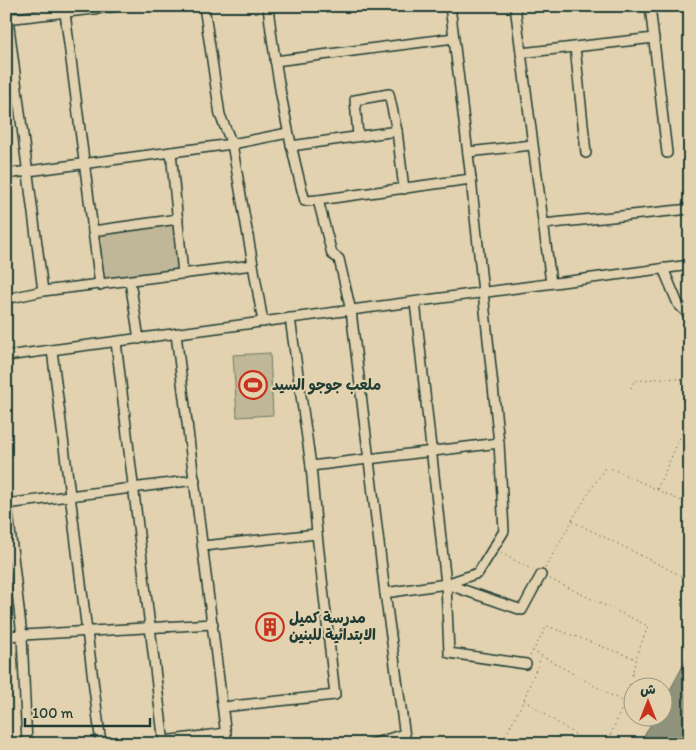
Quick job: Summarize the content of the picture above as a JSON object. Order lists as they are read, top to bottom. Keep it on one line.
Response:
{"places":{"sports":["ملعب جوجو السيد"],"building":["مدرسة كميل الابتدائية للبنين"]},"scale_bar":"100 m","north":"top"}
